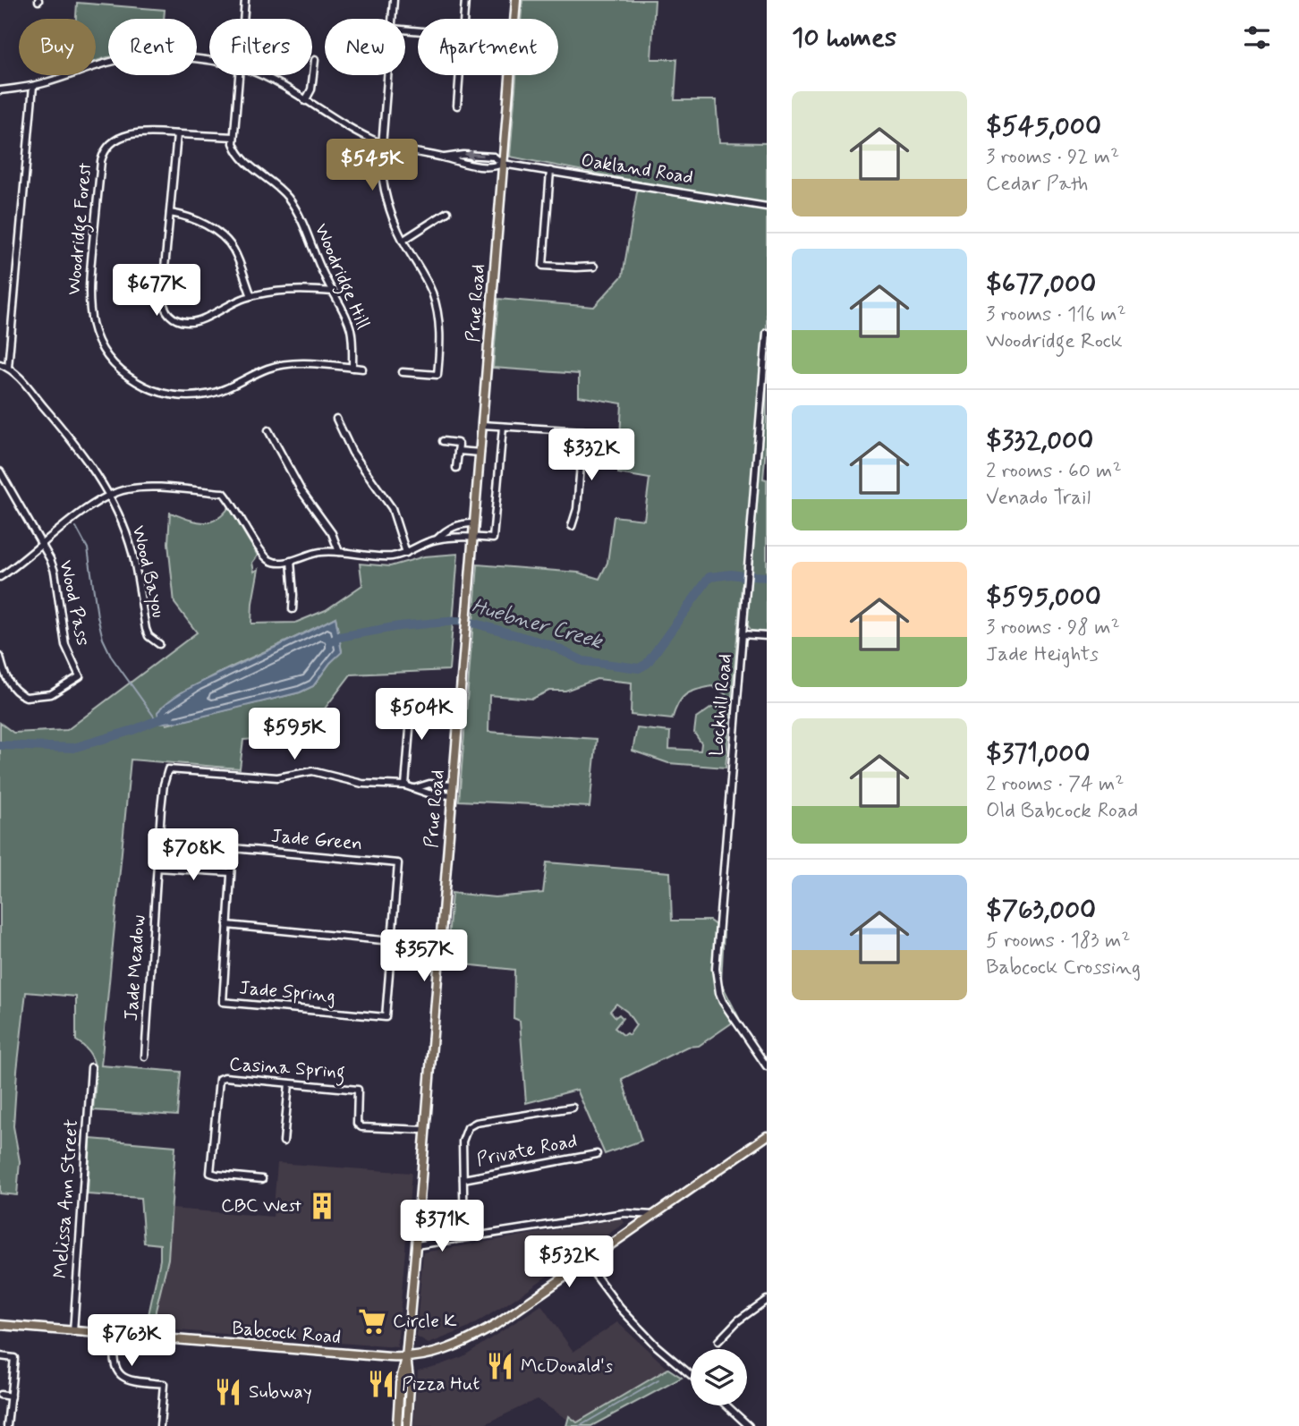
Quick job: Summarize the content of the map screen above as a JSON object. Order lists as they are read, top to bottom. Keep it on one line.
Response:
{"streets":{"main road":["Prue Road","Babcock Road"],"street":["Oakland Road","Woodridge Forest","Woodridge Hill","Wood Bayou","Wood Pass","Lockhill Road","Jade Green","Jade Meadow","Jade Spring","Casina Spring","Private Road","Melissa Ann Street"]},"crossings":[["Oakland Road","Prue Road"],["Woodridge Forest","Woodridge Hill"],["Prue Road","Casina Spring"],["Prue Road","Babcock Road"],["Jade Green","Jade Spring"],["Melissa Ann Street","Babcock Road"]],"water":["Huebner Creek"],"places":{"building":["CBC West"],"supermarket":["Circle K"],"restaurant":["McDonald's","Pizza Hut","Subway"]},"page":{"heading":"10 homes","chip":["Buy","Rent","Filters","New","Apartment"],"list":[{"name":"$545,000","note":"3 rooms · 92 m² · Cedar Path"},{"name":"$677,000","note":"3 rooms · 116 m² · Woodridge Rock"},{"name":"$332,000","note":"2 rooms · 60 m² · Venado Trail"},{"name":"$595,000","note":"3 rooms · 98 m² · Jade Heights"},{"name":"$371,000","note":"2 rooms · 74 m² · Old Babcock Road"},{"name":"$763,000","note":"5 rooms · 183 m² · Babcock Crossing"}],"price":["$545K","$677K","$332K","$504K","$595K","$708K","$357K","$371K","$532K","$763K"]}}
